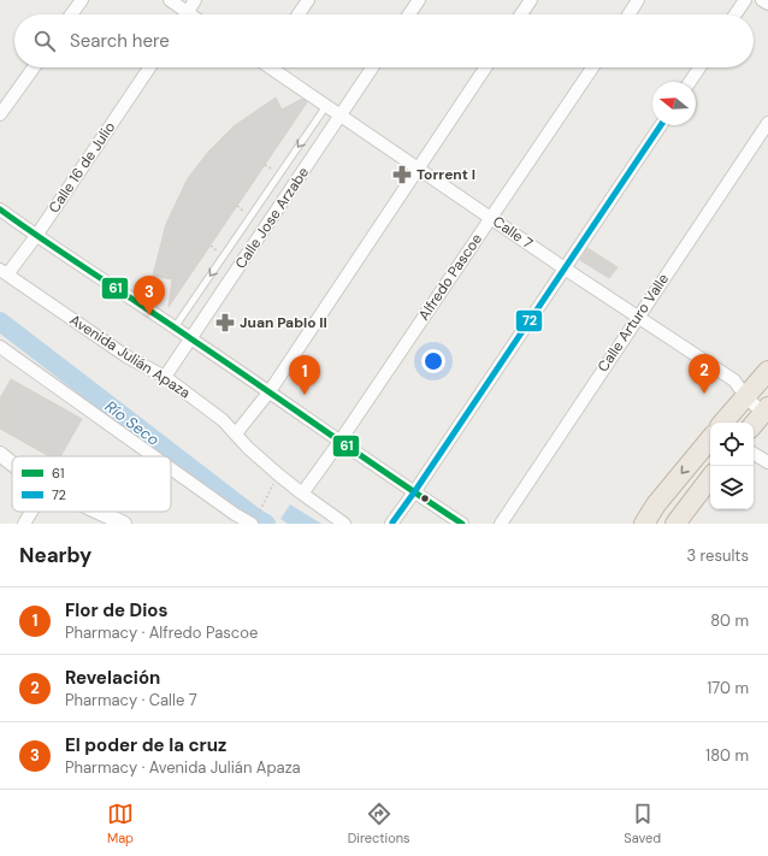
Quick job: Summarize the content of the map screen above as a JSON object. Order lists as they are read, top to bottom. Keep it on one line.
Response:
{"streets":{"street":["Calle 16 de Julio","Calle Jose Arzabe","Calle 7","Alfredo Pascoe","Calle Arturo Valle","Avenida Julián Apaza"]},"crossings":[["Calle 16 de Julio","Avenida Julián Apaza"],["Calle Jose Arzabe","Calle 7"],["Calle Jose Arzabe","Avenida Julián Apaza"],["Calle 7","Alfredo Pascoe"],["Calle 7","Calle Arturo Valle"],["Alfredo Pascoe","Avenida Julián Apaza"]],"water":["Río Seco"],"places":{"pharmacy":["Torrent I","Juan Pablo II"]},"lines":["transit line 72","transit line 61"],"legend":["61","72"],"north":"left","page":{"search":"Search here","pins":["3","2","1"],"heading":["Nearby","3 results"],"list":[{"mark":"1","name":"Flor de Dios","note":"Pharmacy · Alfredo Pascoe","value":"80 m"},{"mark":"2","name":"Revelación","note":"Pharmacy · Calle 7","value":"170 m"},{"mark":"3","name":"El poder de la cruz","note":"Pharmacy · Avenida Julián Apaza","value":"180 m"}],"nav":["Map","Directions","Saved"]}}
